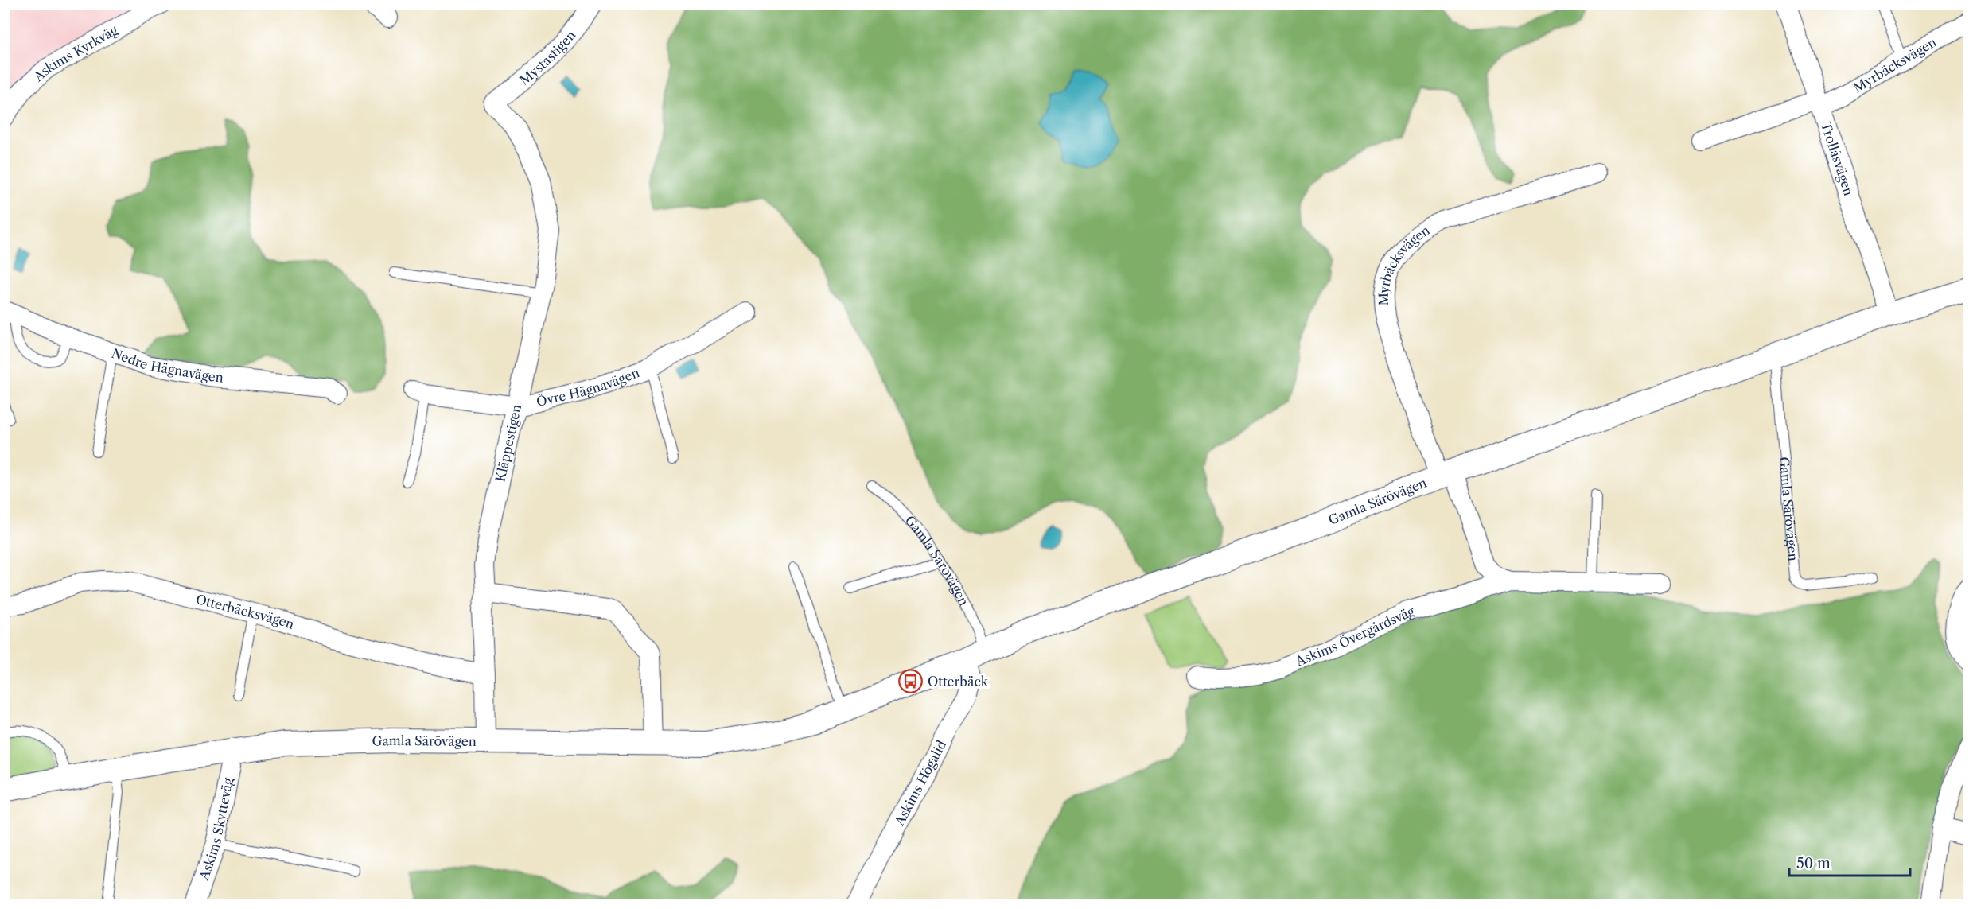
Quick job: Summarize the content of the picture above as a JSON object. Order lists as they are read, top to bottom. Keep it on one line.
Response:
{"streets":{"street":["Askims Kyrkväg","Mystastigen","Myrbäcksvägen","Trollåsvägen","Nedre Hägnavägen","Övre Hägnavägen","Kläppestigen","Gamla Särövägen","Otterbäcksvägen","Askims Övergårdsväg","Askims Högalid","Askims Skytteväg"]},"crossings":[["Mystastigen","Kläppestigen"],["Myrbäcksvägen","Trollåsvägen"],["Myrbäcksvägen","Gamla Särövägen"],["Myrbäcksvägen","Askims Övergårdsväg"],["Trollåsvägen","Gamla Särövägen"],["Övre Hägnavägen","Kläppestigen"],["Kläppestigen","Gamla Särövägen"],["Kläppestigen","Otterbäcksvägen"],["Gamla Särövägen","Askims Övergårdsväg"],["Gamla Särövägen","Askims Högalid"],["Gamla Särövägen","Askims Skytteväg"]],"places":{"bus stop":["Otterbäck"]},"scale_bar":"50 m"}
